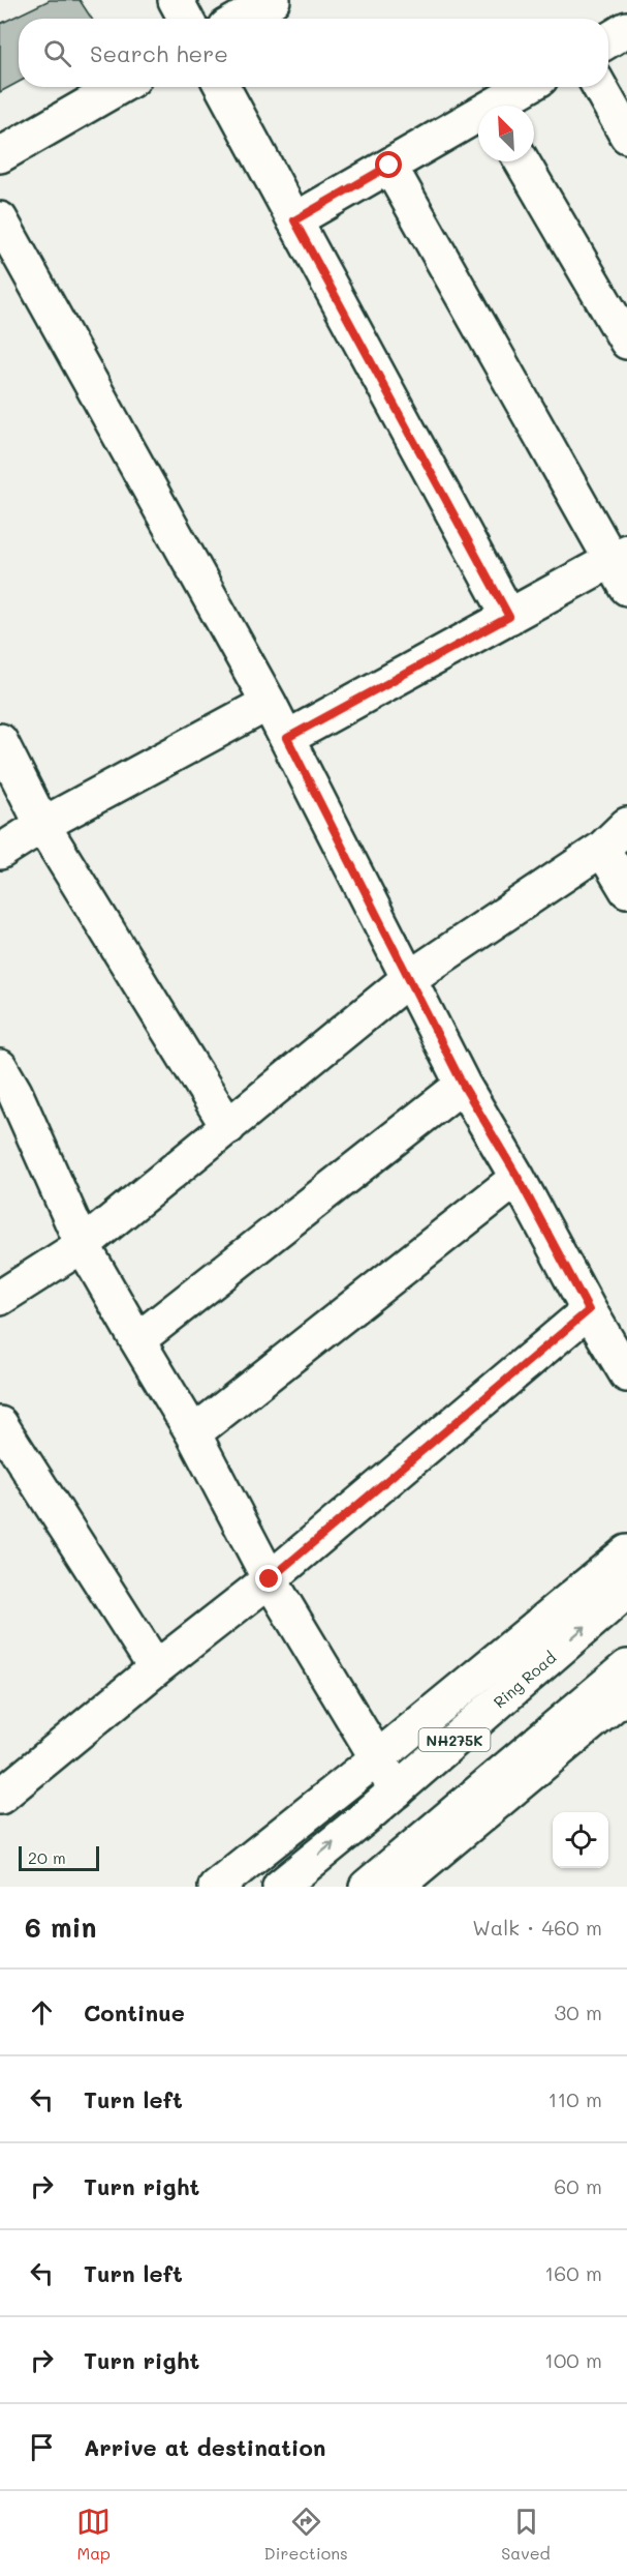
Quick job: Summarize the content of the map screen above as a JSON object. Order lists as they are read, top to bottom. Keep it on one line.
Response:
{"streets":{"main road":["Ring Road","NH275K"]},"scale_bar":"20 m","north":"top left","page":{"search":"Search here","scale":"20 m","heading":["6 min","Walk · 460 m"],"list":[["Continue","30 m"],["Turn left","110 m"],["Turn right","60 m"],["Turn left","160 m"],["Turn right","100 m"],"Arrive at destination"],"nav":["Map","Directions","Saved"]}}
